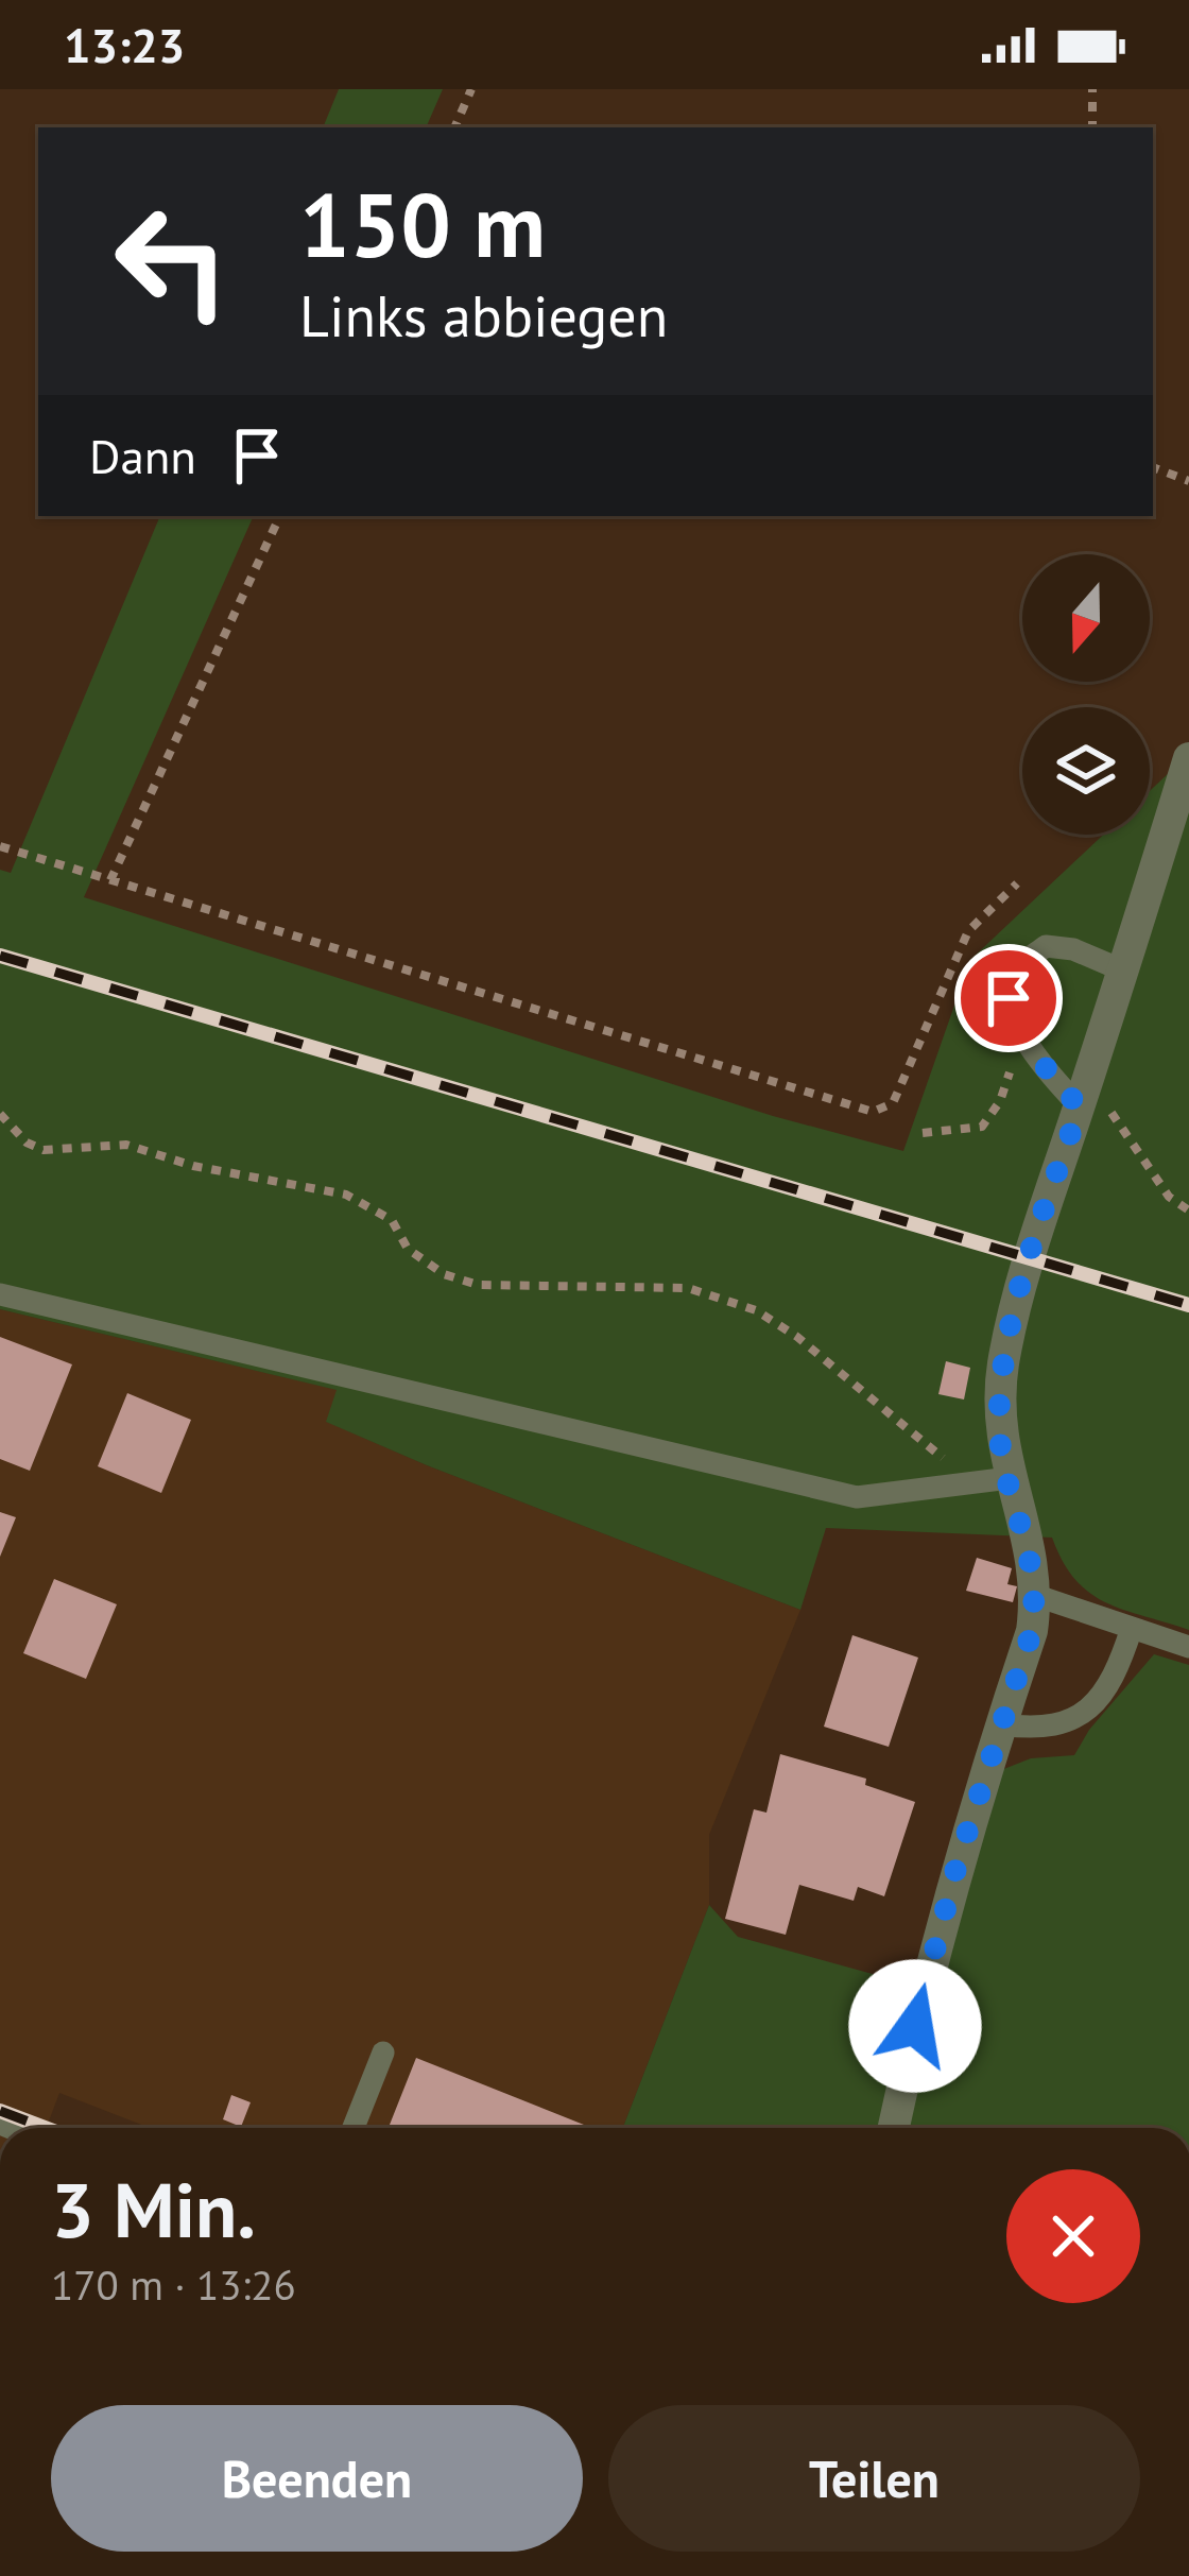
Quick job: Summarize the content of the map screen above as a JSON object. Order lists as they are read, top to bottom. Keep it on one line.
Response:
{"north":"bottom","page":{"status":"13:23","turn":["150 m","Links abbiegen"],"then":"Dann","heading":["3 Min.","170 m · 13:26"],"buttons":["Beenden","Teilen"]}}
